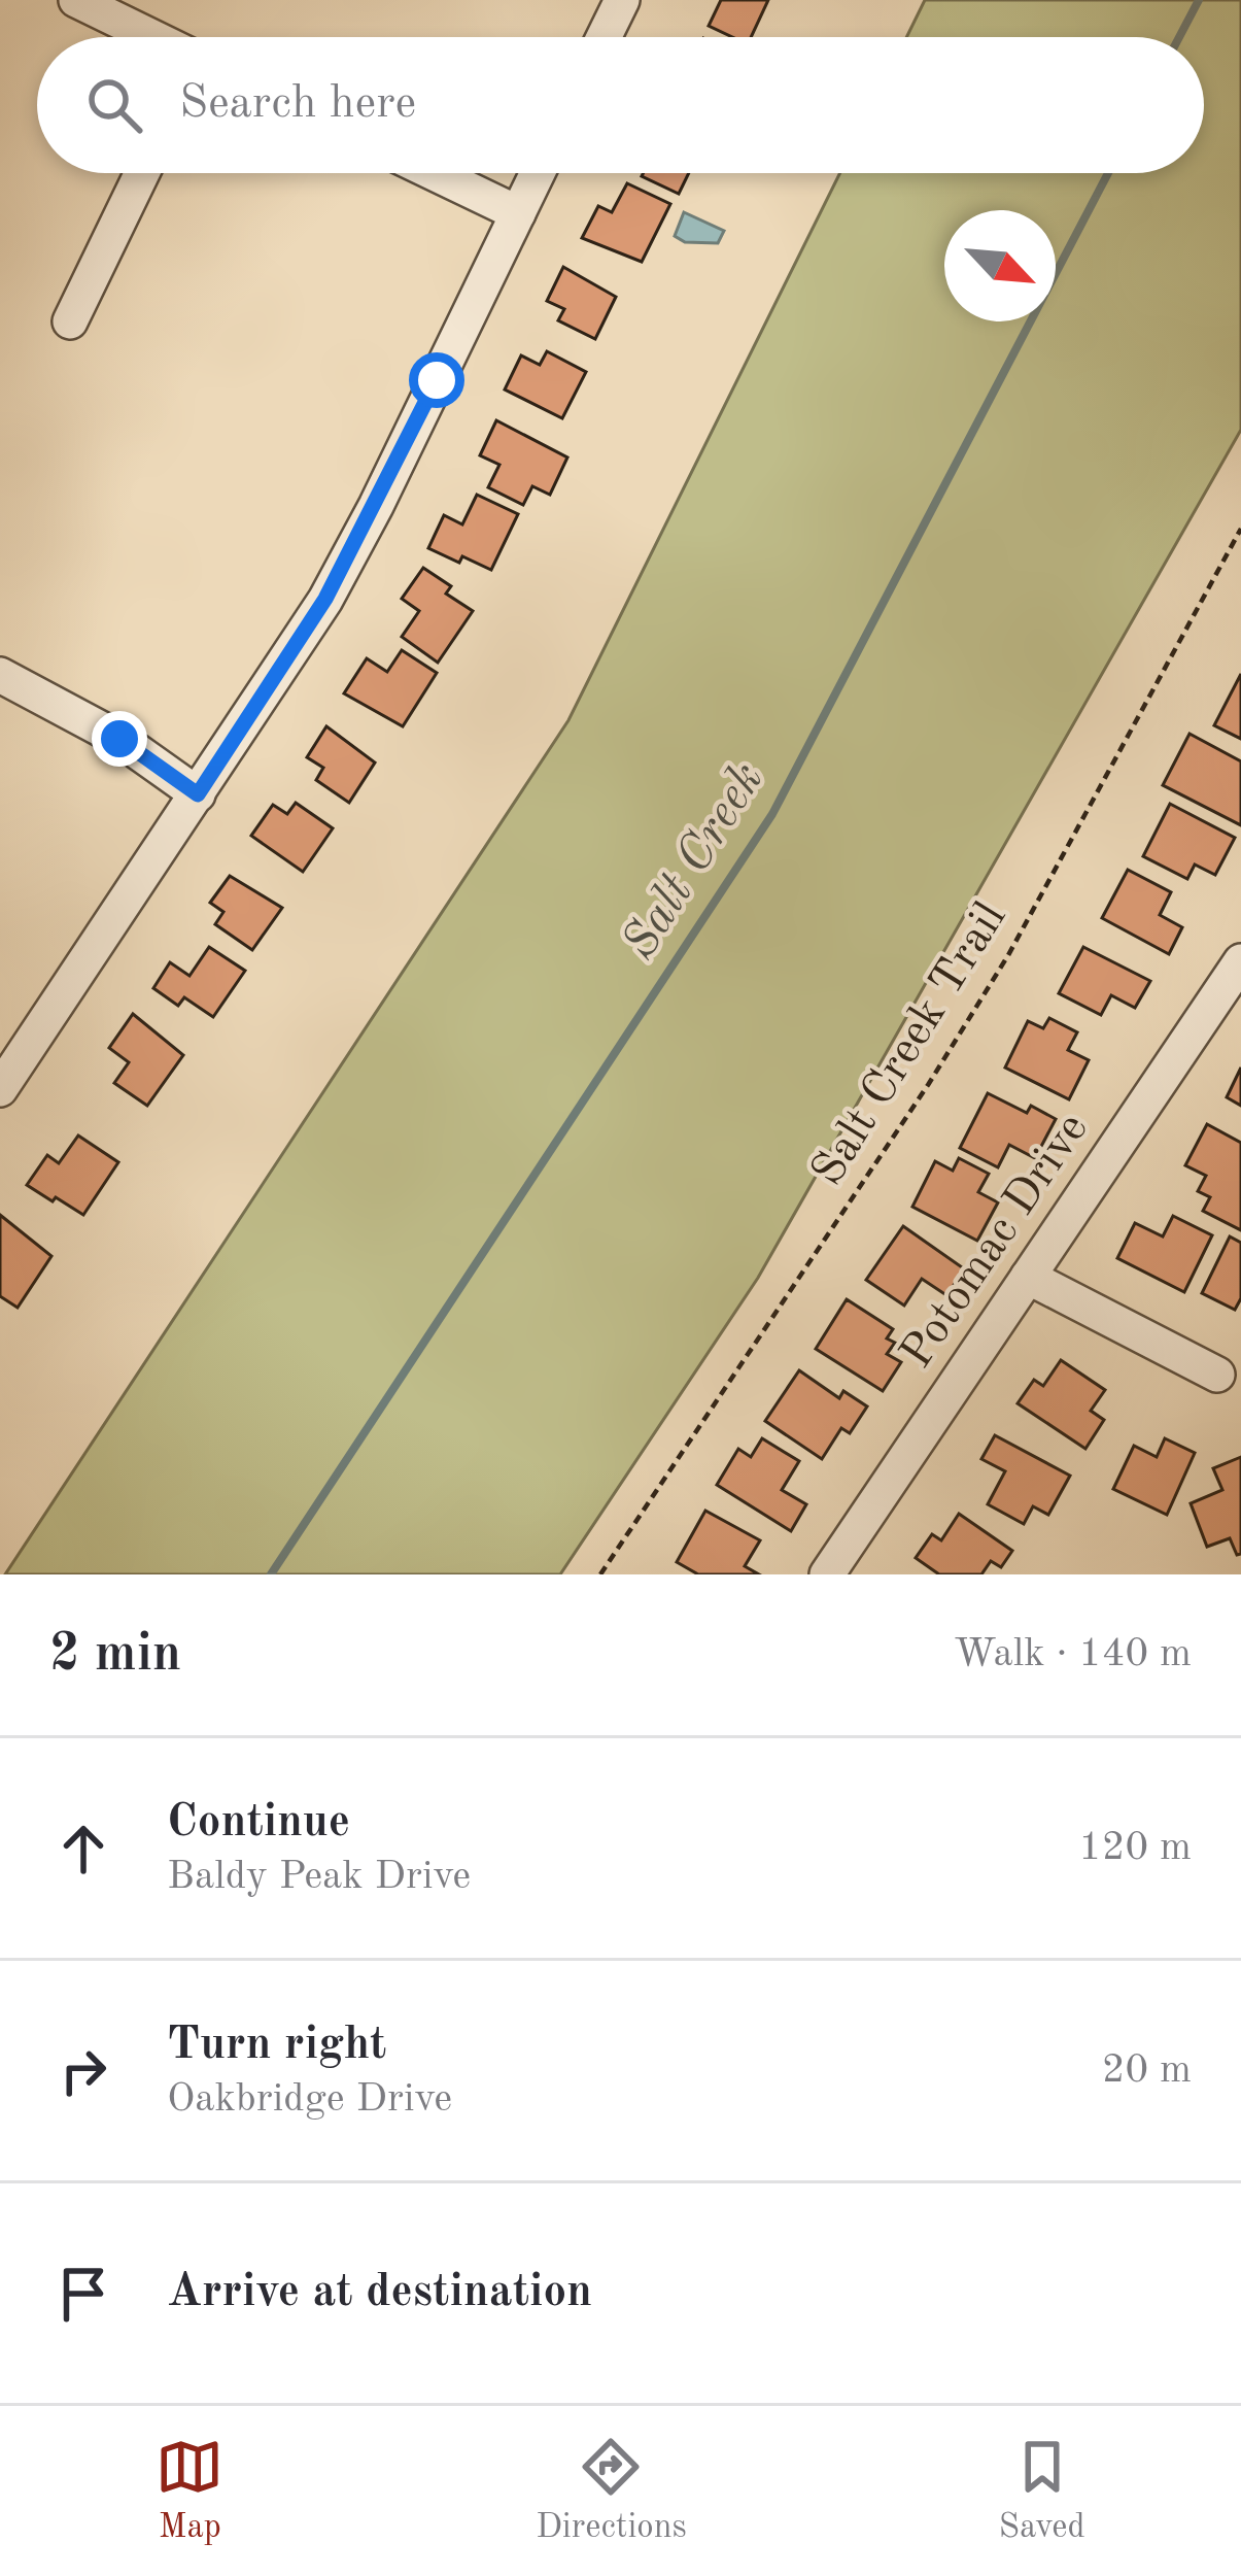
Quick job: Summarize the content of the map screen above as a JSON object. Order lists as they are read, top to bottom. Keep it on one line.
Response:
{"streets":{"street":["Potomac Drive"],"path":["Salt Creek Trail"]},"water":["Salt Creek"],"north":"bottom right","page":{"search":"Search here","heading":["2 min","Walk · 140 m"],"list":[["Continue","Baldy Peak Drive","120 m"],["Turn right","Oakbridge Drive","20 m"],"Arrive at destination"],"nav":["Map","Directions","Saved"]}}
